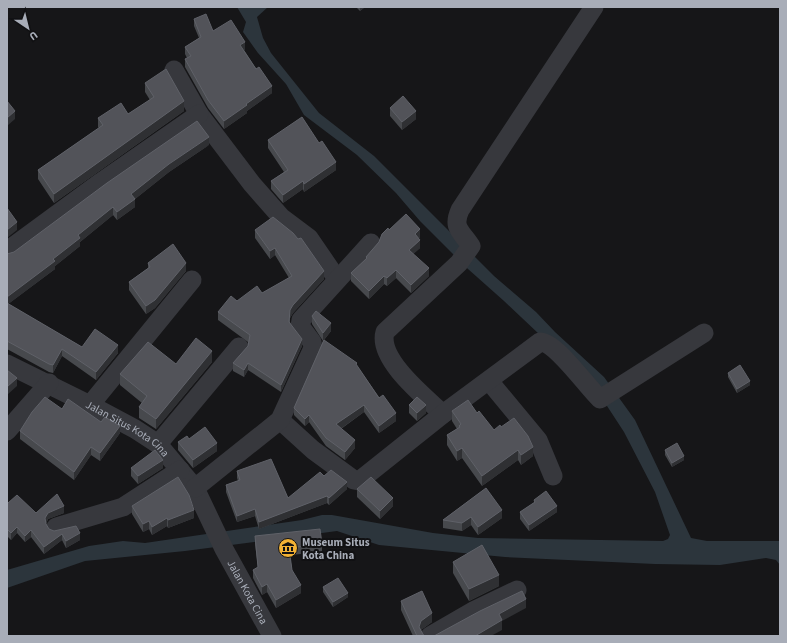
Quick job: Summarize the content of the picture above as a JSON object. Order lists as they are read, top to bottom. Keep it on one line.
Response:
{"streets":{"street":["Jalan Situs Kota Cina","Jalan Kota Cina"]},"crossings":[["Jalan Situs Kota Cina","Jalan Kota Cina"]],"places":{"museum":["Museum Situs Kota China"]},"north":"bottom right"}
